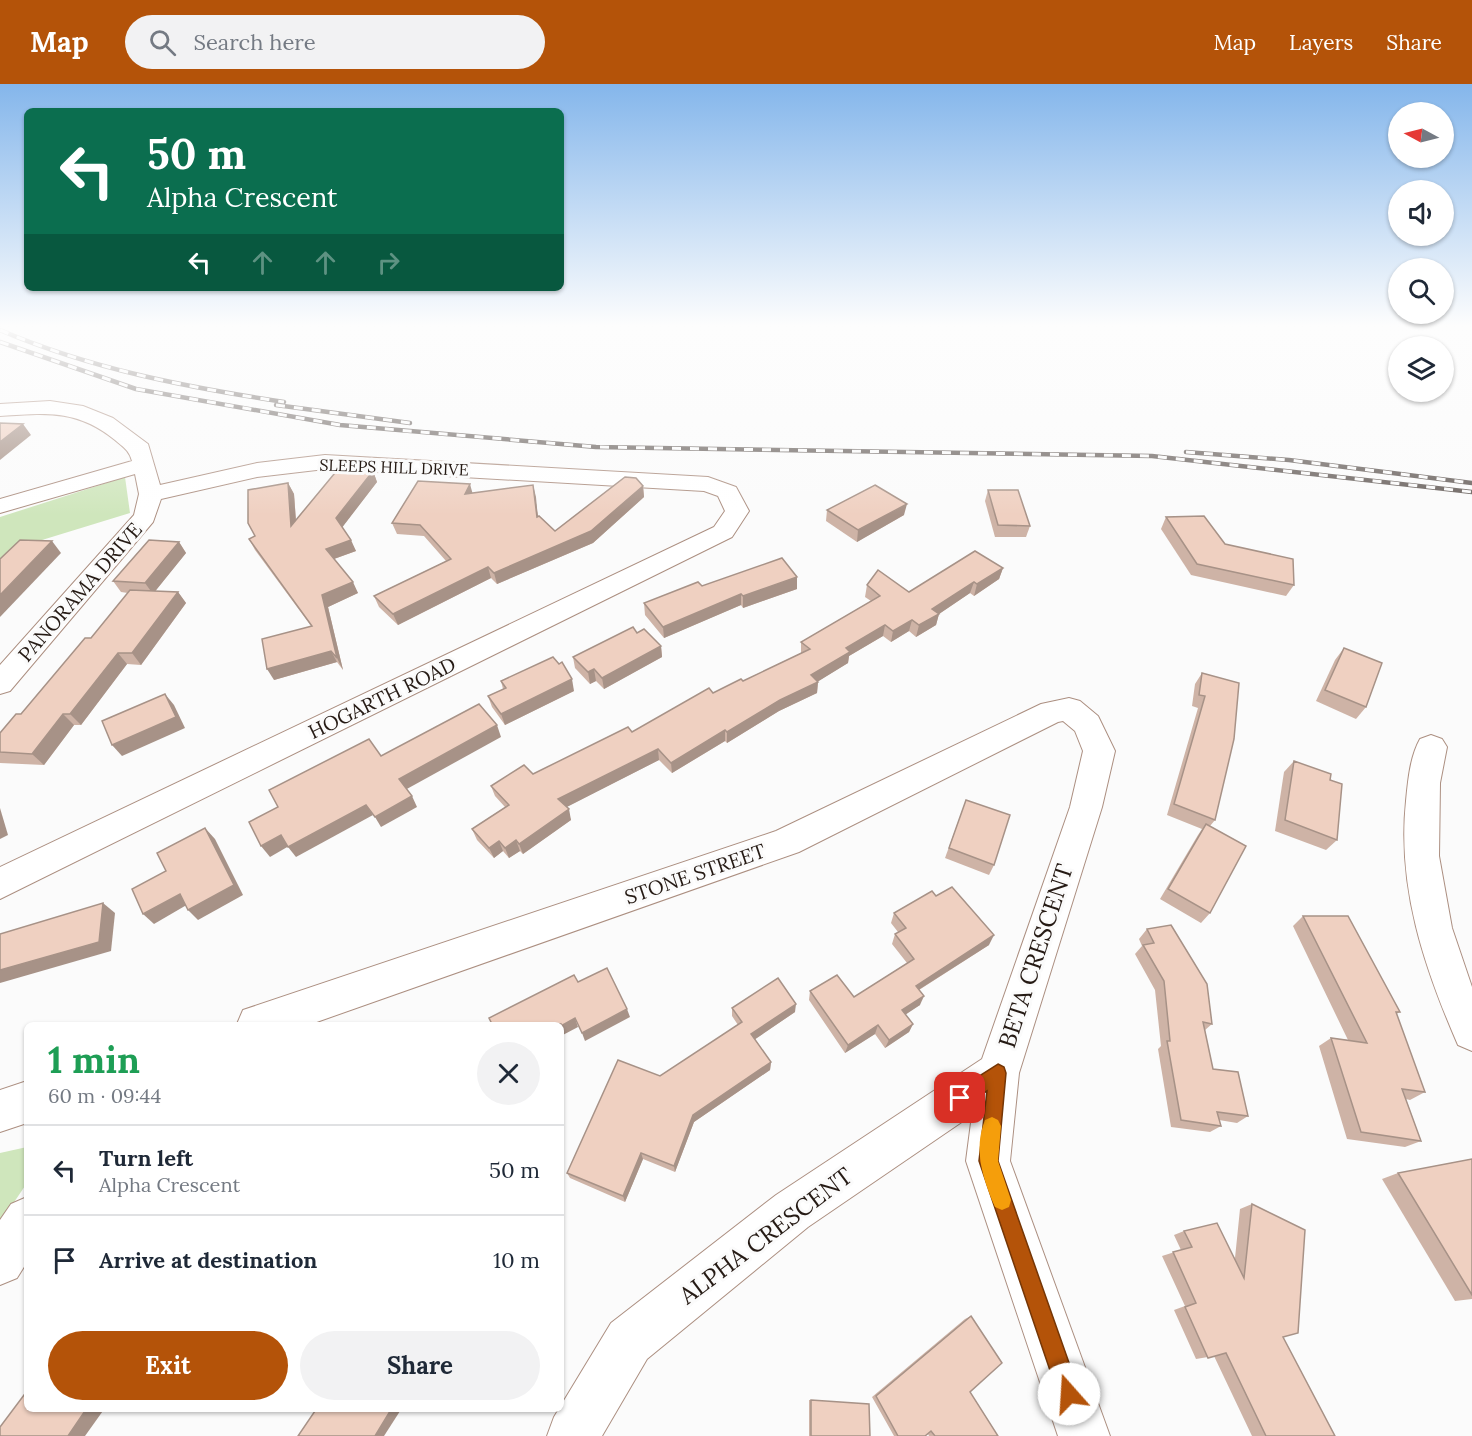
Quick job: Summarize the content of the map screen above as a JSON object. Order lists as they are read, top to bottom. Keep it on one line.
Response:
{"streets":{"street":["SLEEPS HILL DRIVE","PANORAMA DRIVE","HOGARTH ROAD","STONE STREET","BETA CRESCENT","ALPHA CRESCENT"]},"crossings":[["SLEEPS HILL DRIVE","PANORAMA DRIVE"],["SLEEPS HILL DRIVE","HOGARTH ROAD"],["STONE STREET","BETA CRESCENT"],["BETA CRESCENT","ALPHA CRESCENT"]],"north":"left","page":{"header":"Map","search":"Search here","nav":["Map","Layers","Share"],"turn":["50 m","Alpha Crescent"],"heading":["1 min","60 m · 09:44"],"list":[{"name":"Turn left","note":"Alpha Crescent","value":"50 m"},{"name":"Arrive at destination","value":"10 m"}],"buttons":["Exit","Share"]}}
